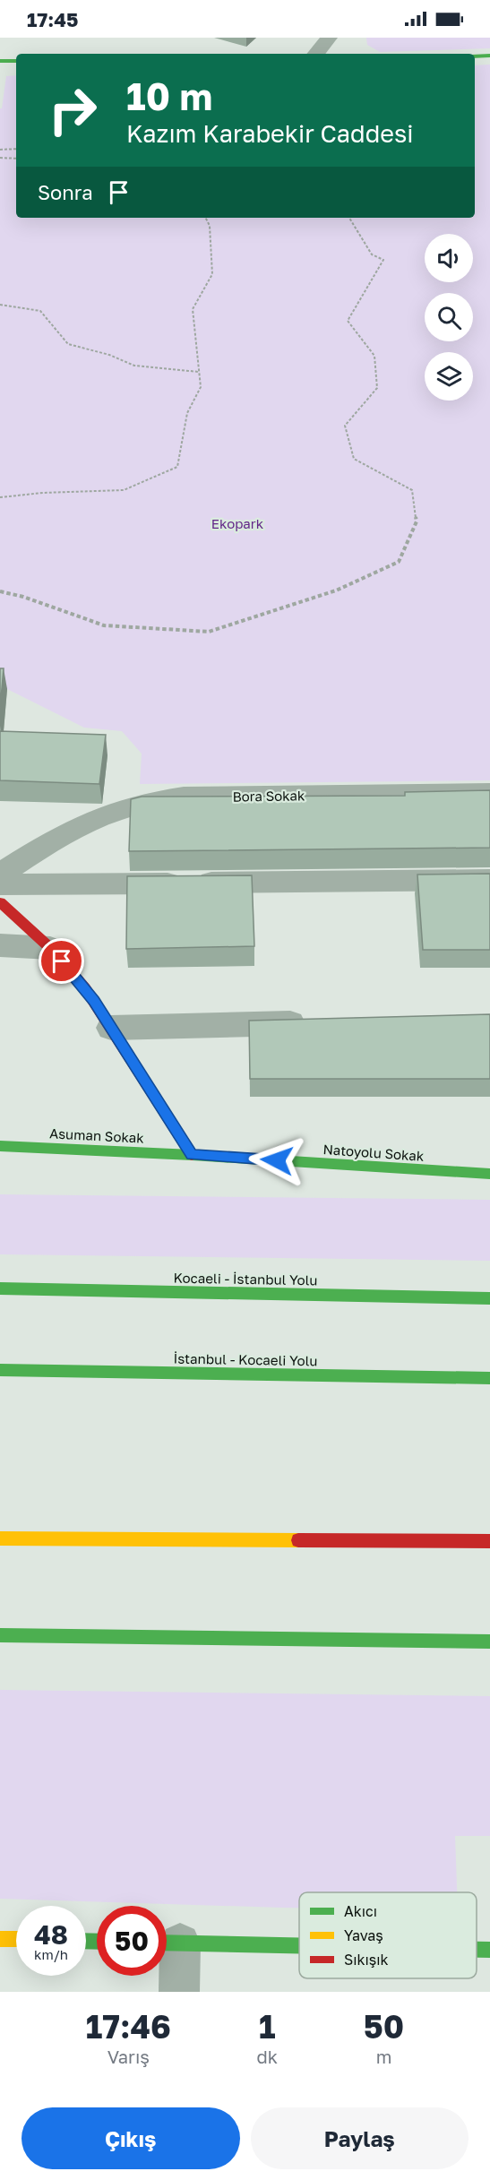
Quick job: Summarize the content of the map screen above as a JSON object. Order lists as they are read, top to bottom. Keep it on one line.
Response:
{"streets":{"main road":["Asuman Sokak","Natoyolu Sokak","Kocaeli - İstanbul Yolu","İstanbul - Kocaeli Yolu"],"street":["Bora Sokak"]},"crossings":[["Asuman Sokak","Natoyolu Sokak"]],"parks":["Ekopark"],"legend":["Akıcı","Yavaş","Sıkışık"],"page":{"status":"17:45","turn":["10 m","Kazım Karabekir Caddesi"],"then":"Sonra","speed":"48 km/h","limit":"50","eta":["17:46","Varış","1","dk","50","m"],"buttons":["Çıkış","Paylaş"]}}
